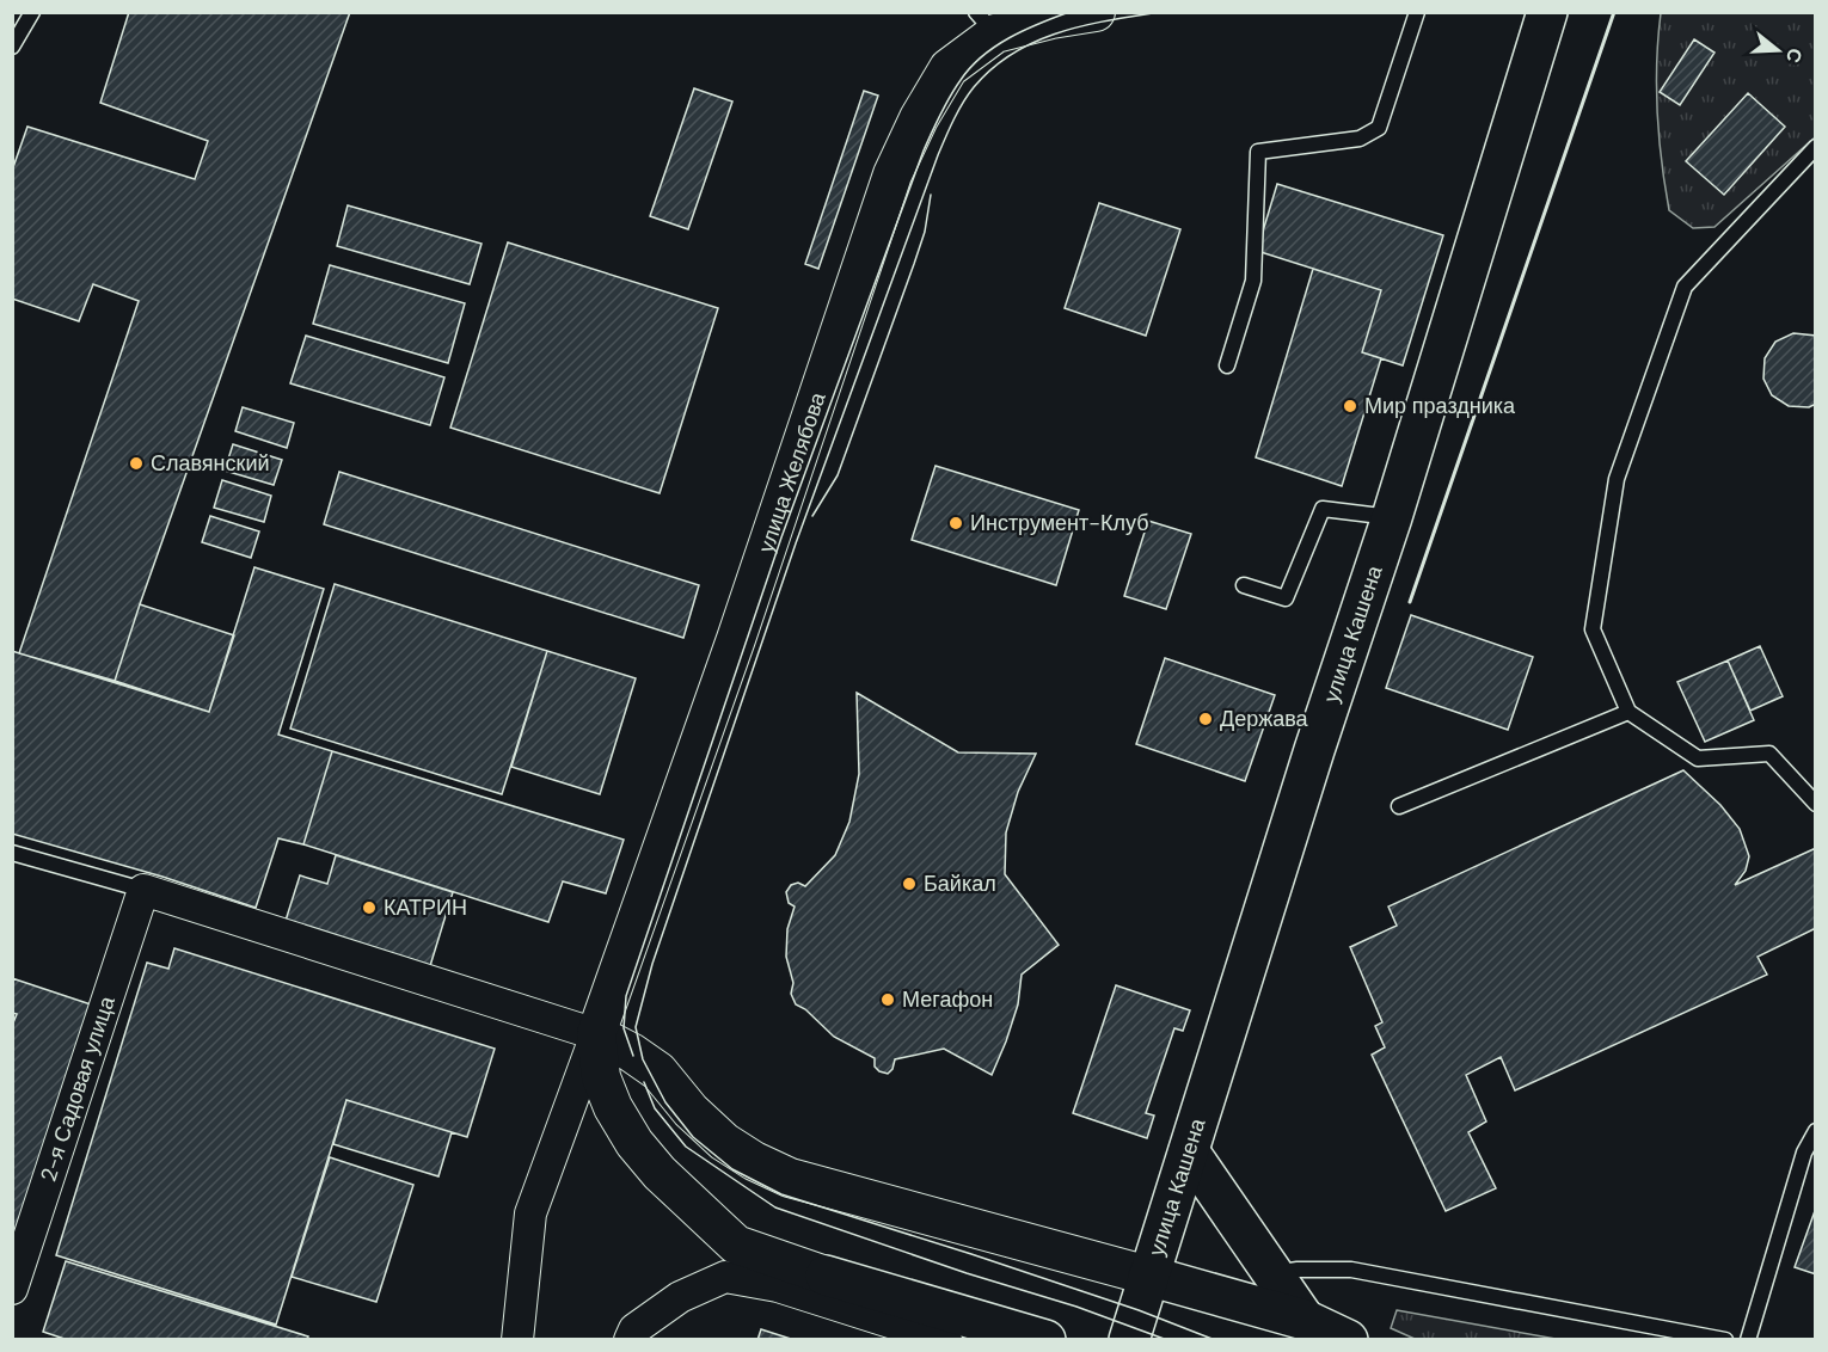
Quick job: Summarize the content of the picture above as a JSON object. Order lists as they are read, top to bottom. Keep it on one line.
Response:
{"streets":{"main road":["улица Кашена"],"street":["улица Желябова","2-я Садовая улица"]},"places":["Мир праздника","Славянский","Инструмент-Клуб","Держава","Байкал","КАТРИН","Мегафон"],"north":"right"}
